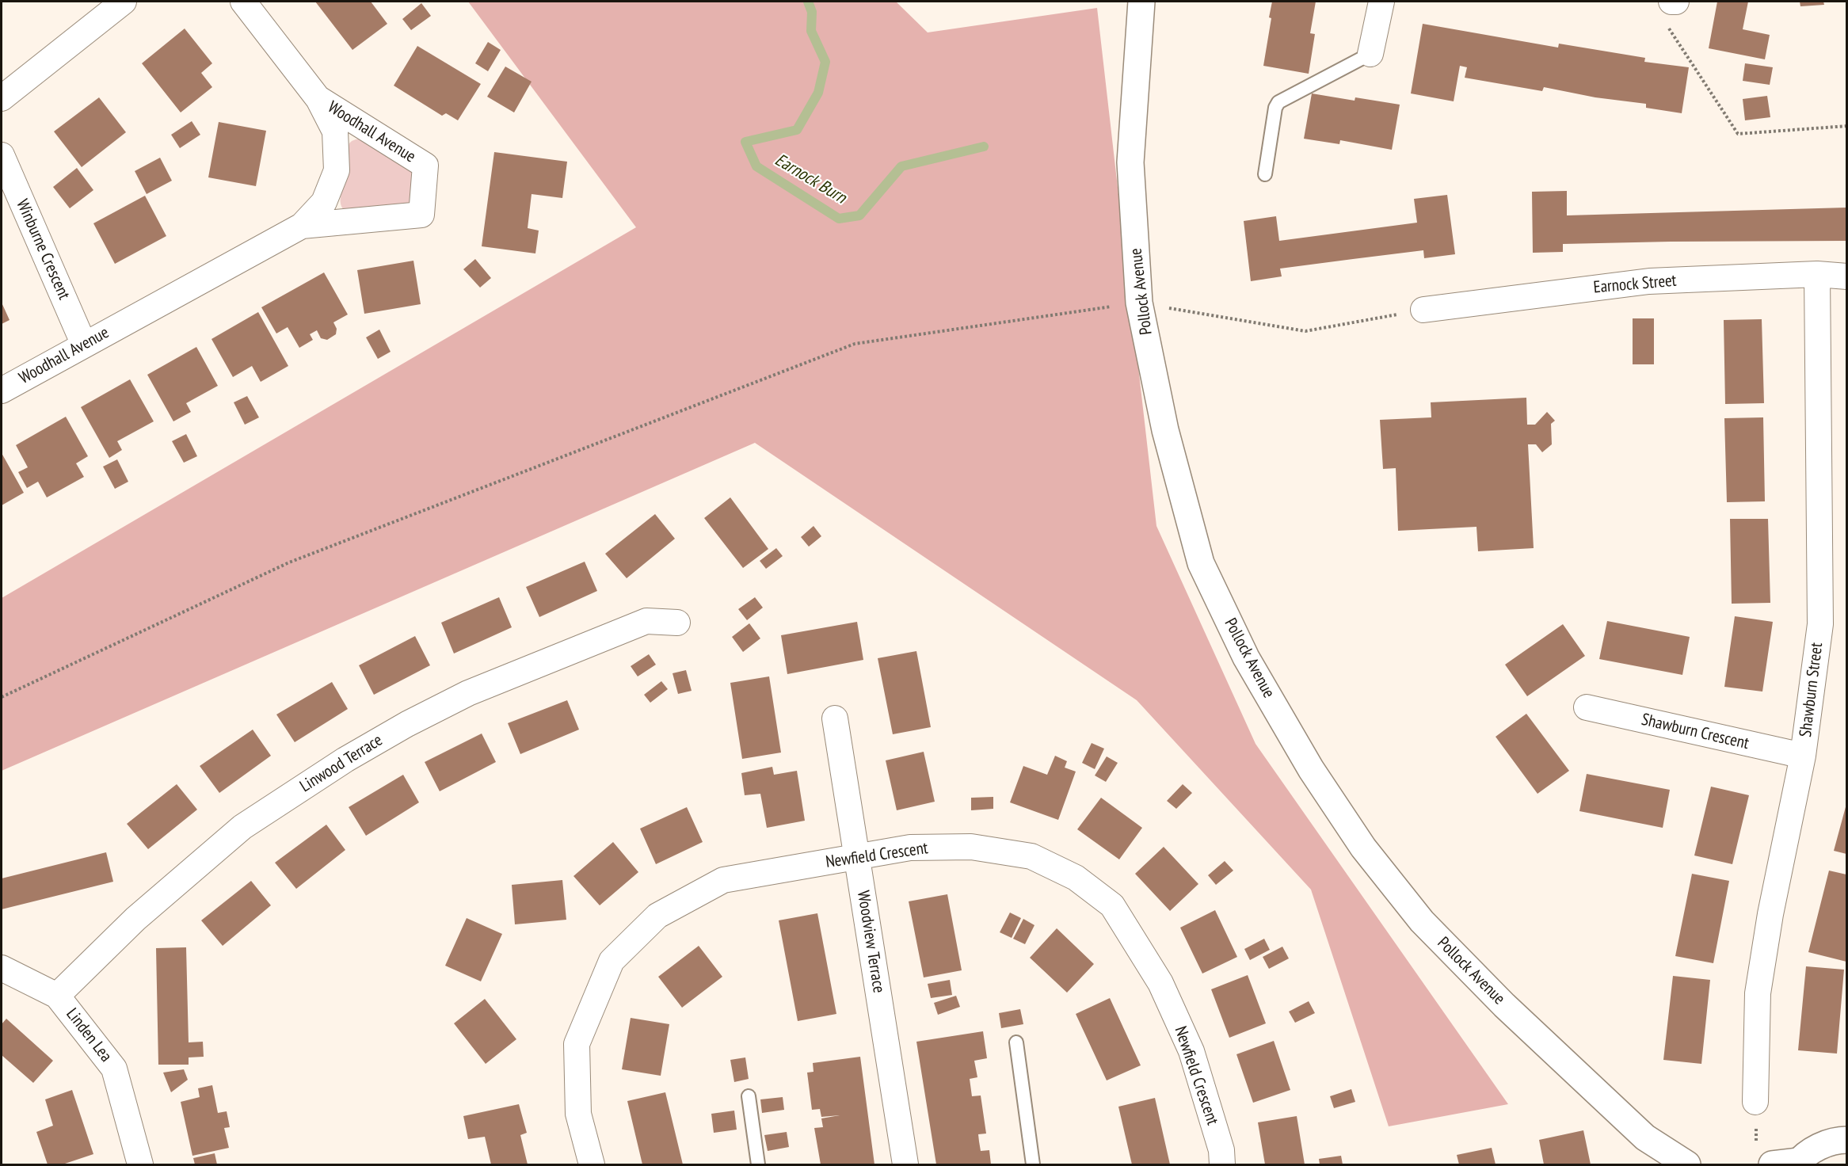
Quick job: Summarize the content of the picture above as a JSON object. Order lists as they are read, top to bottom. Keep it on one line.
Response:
{"streets":{"street":["Woodhall Avenue","Winburne Crescent","Earnock Street","Pollock Avenue","Shawburn Street","Shawburn Crescent","Linwood Terrace","Newfield Crescent","Woodview Terrace","Linden Lea"]},"crossings":[["Woodhall Avenue","Winburne Crescent"],["Earnock Street","Shawburn Street"],["Shawburn Street","Shawburn Crescent"],["Linwood Terrace","Linden Lea"],["Newfield Crescent","Woodview Terrace"]],"water":["Earnock Burn"]}
